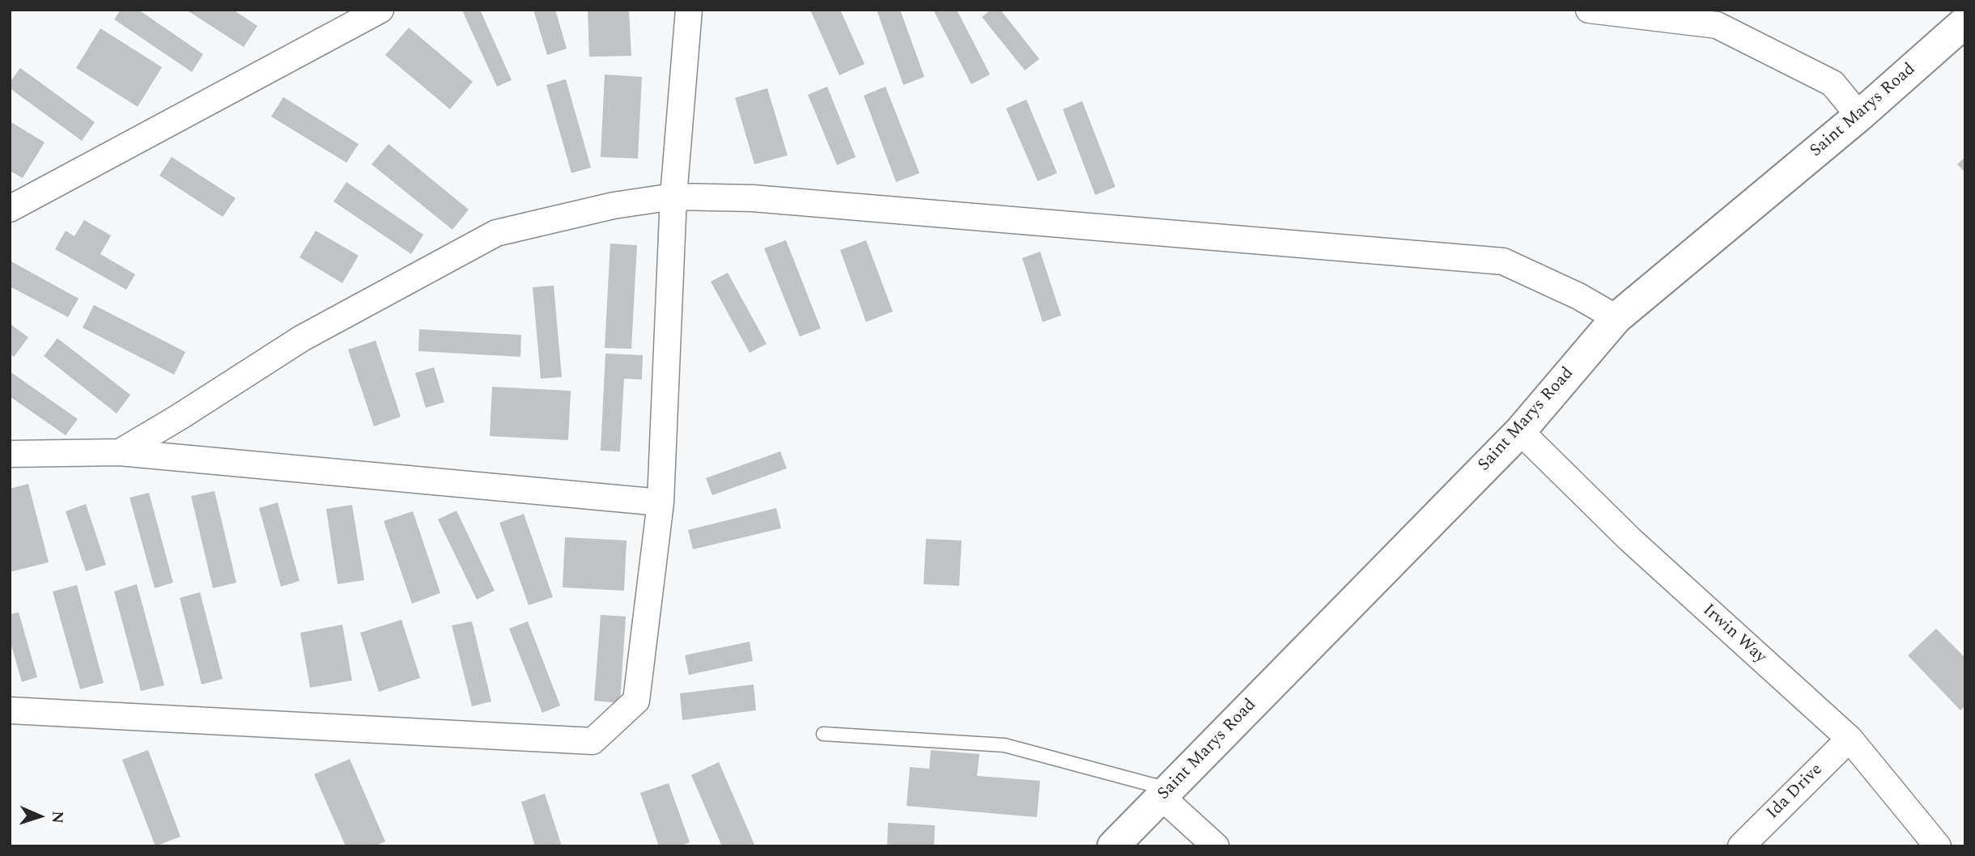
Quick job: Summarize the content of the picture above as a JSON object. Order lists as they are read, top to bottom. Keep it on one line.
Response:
{"streets":{"main road":["Saint Marys Road"],"street":["Irwin Way","Ida Drive"]},"crossings":[["Saint Marys Road","Irwin Way"],["Irwin Way","Ida Drive"]],"north":"right"}
